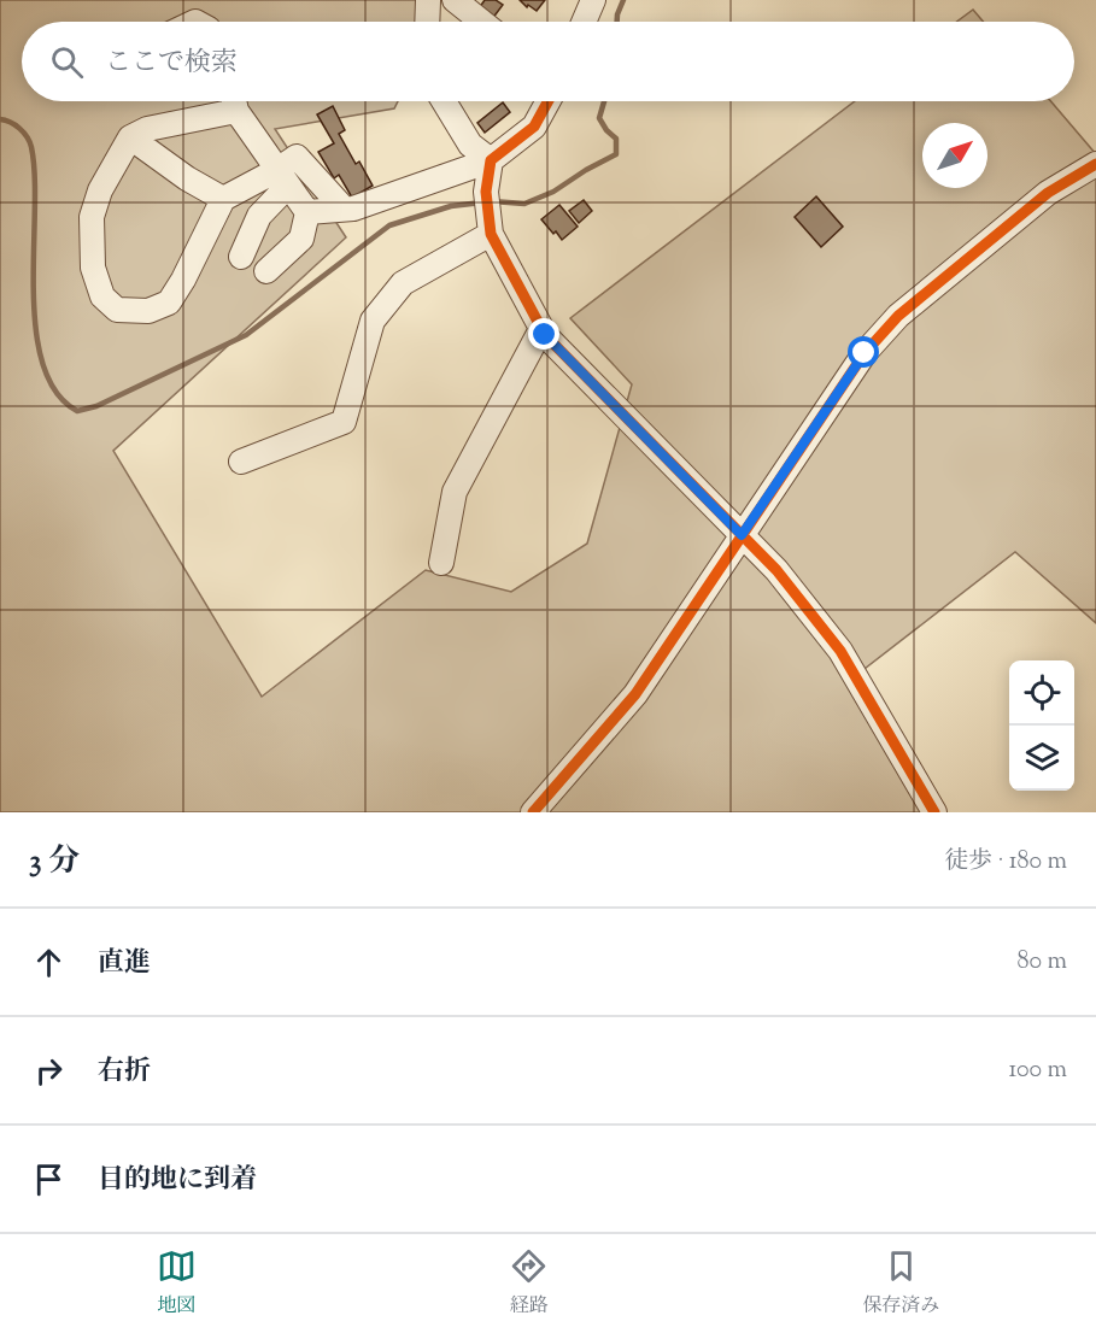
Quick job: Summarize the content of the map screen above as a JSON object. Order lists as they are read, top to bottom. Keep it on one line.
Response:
{"north":"top right","page":{"search":"ここで検索","heading":["3 分","徒歩 · 180 m"],"list":[["直進","80 m"],["右折","100 m"],"目的地に到着"],"nav":["地図","経路","保存済み"]}}
